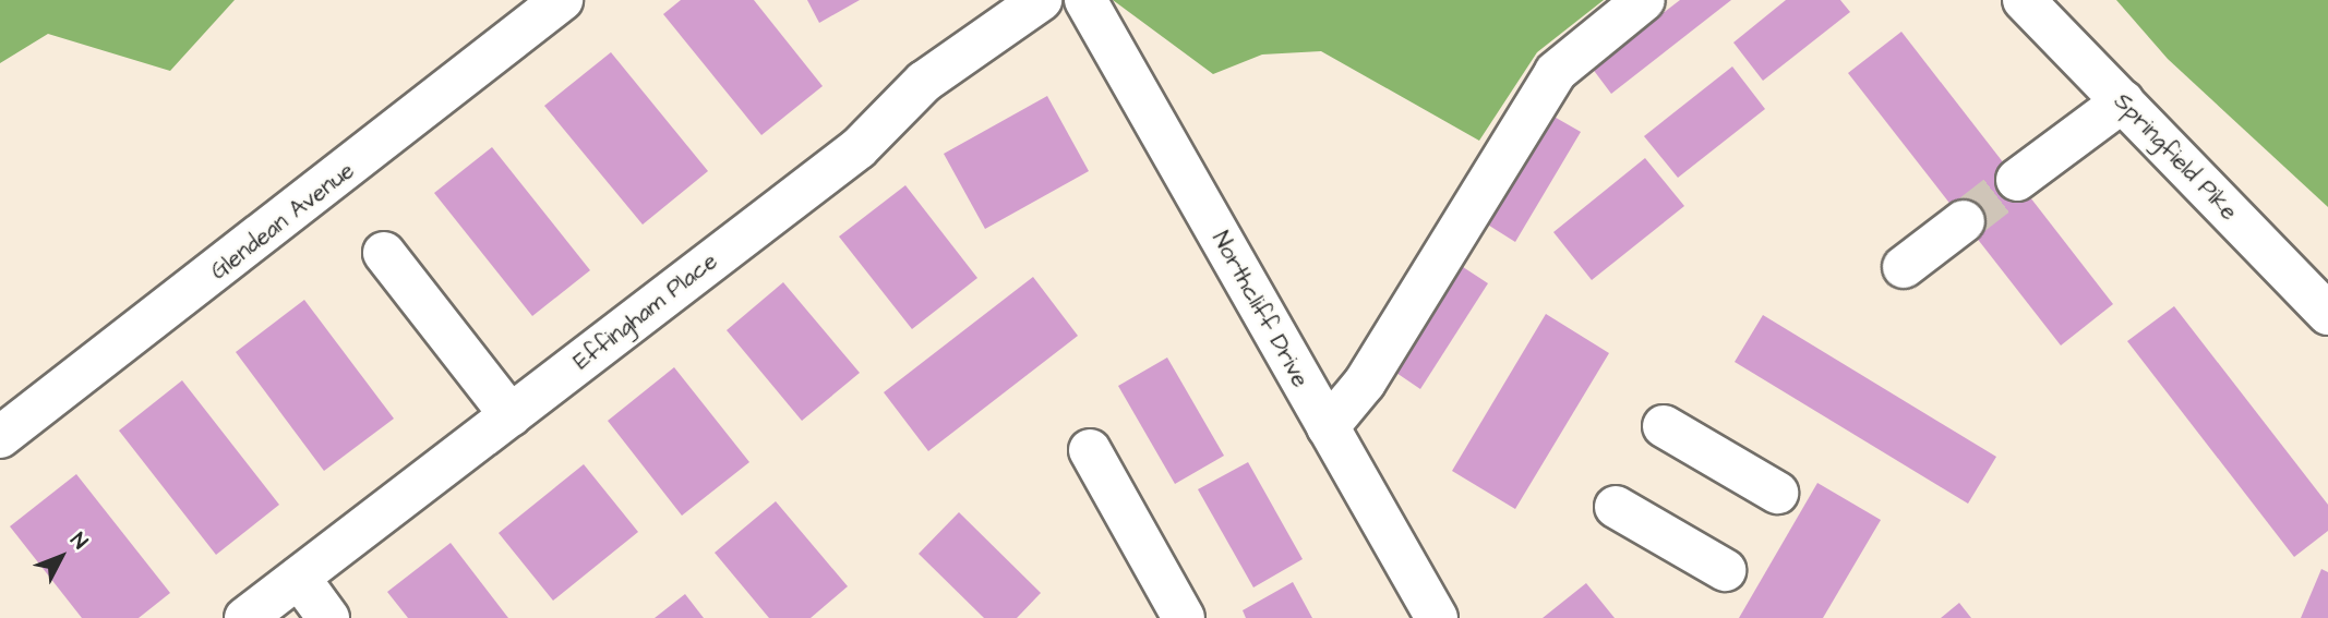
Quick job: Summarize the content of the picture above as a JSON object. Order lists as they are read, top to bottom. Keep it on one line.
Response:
{"streets":{"street":["Springfield Pike","Glendean Avenue","Northcliff Drive","Effingham Place"]},"north":"top right"}
